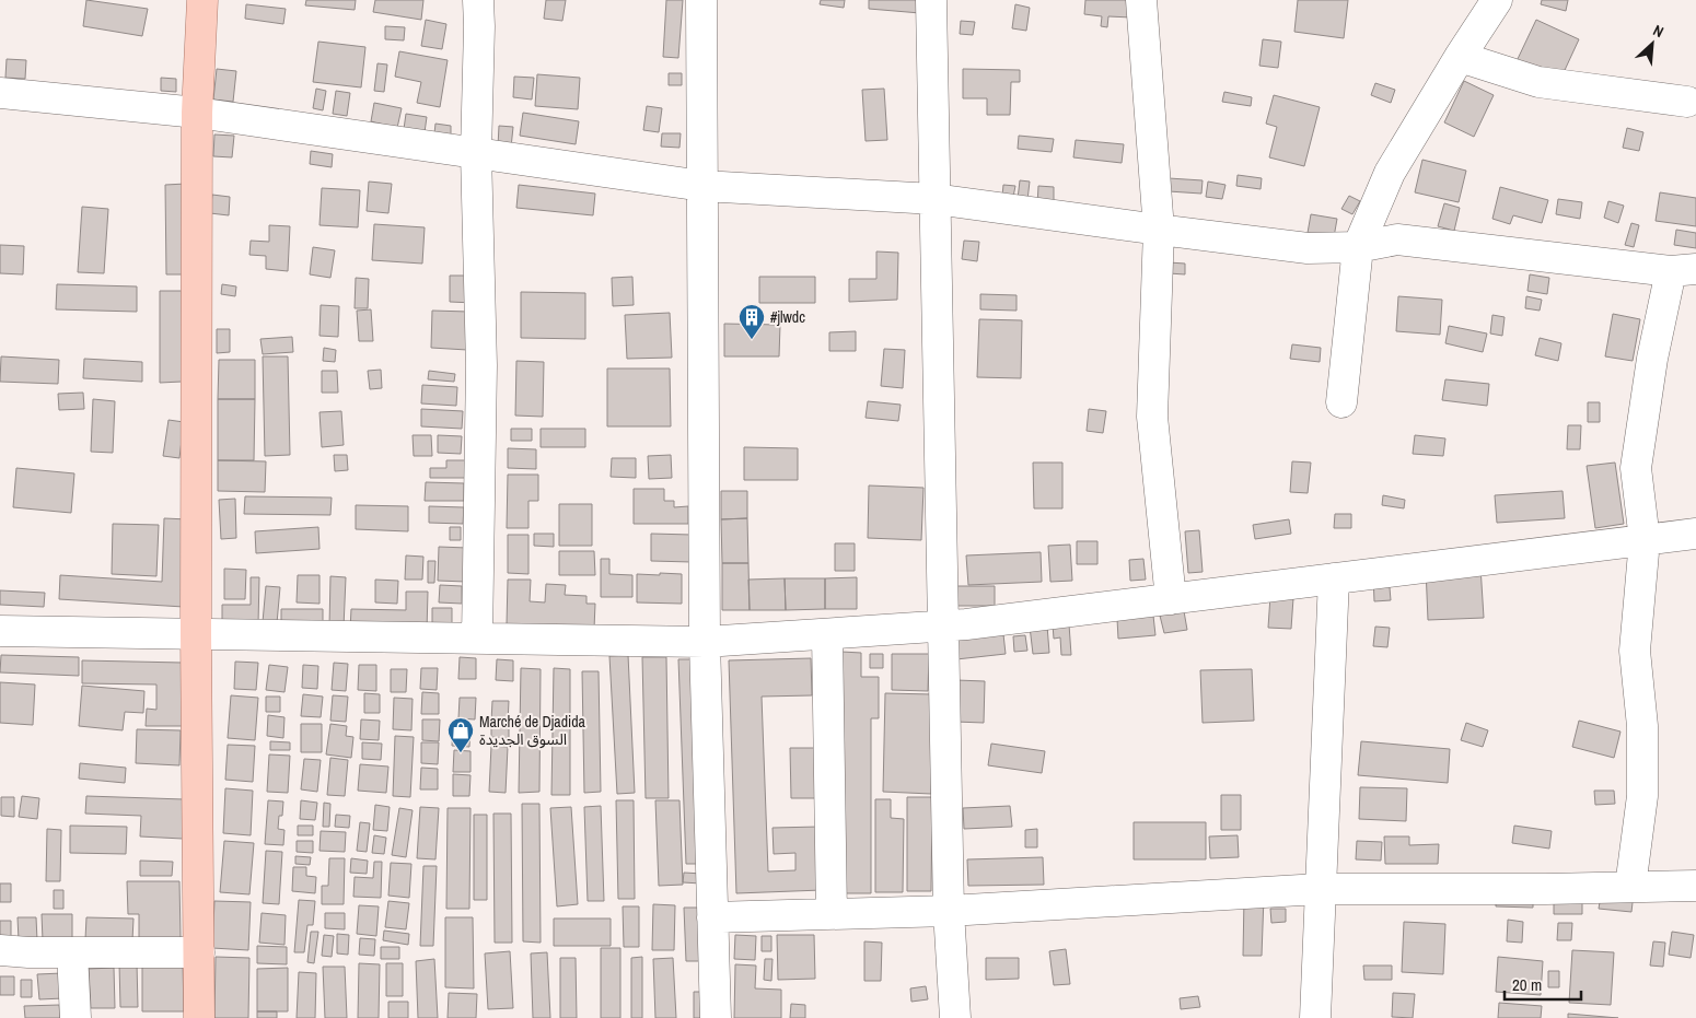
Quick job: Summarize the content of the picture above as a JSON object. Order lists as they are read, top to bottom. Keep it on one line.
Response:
{"places":{"building":["#jlwdc"],"shop":["Marché de Djadida السوق الجديدة"]},"scale_bar":"20 m","north":"top right"}
